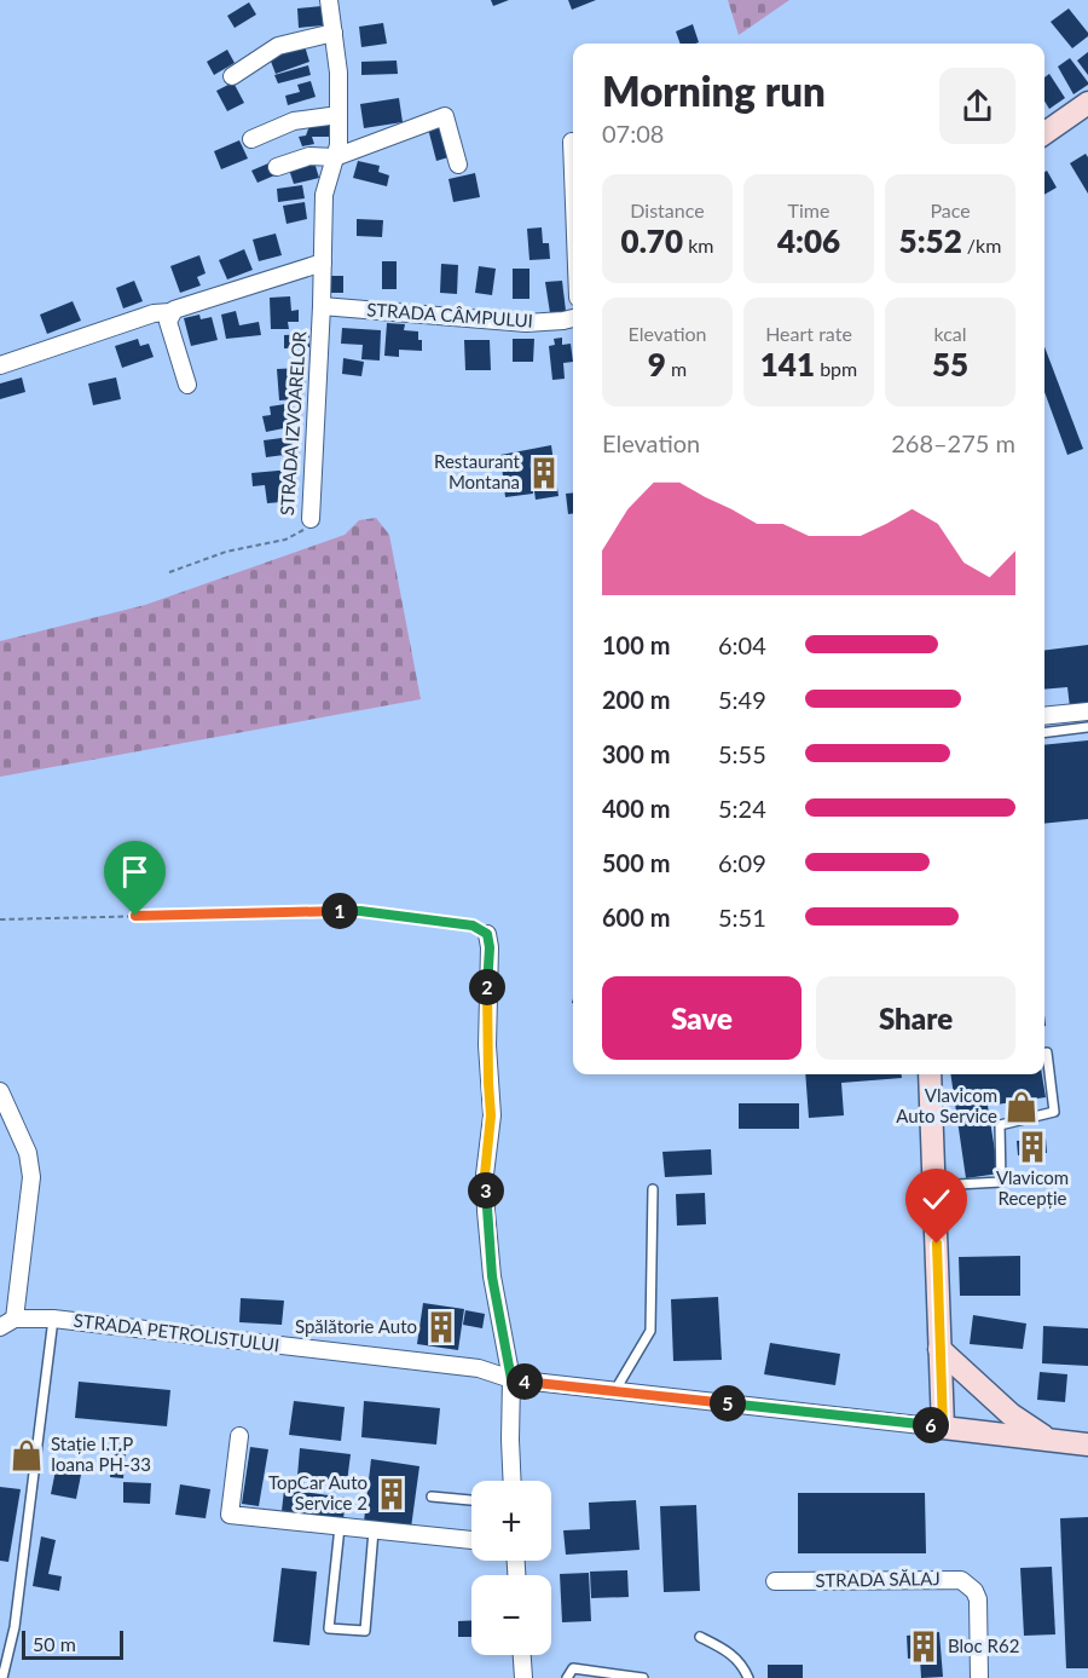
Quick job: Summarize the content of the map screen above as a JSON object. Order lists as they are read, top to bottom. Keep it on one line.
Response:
{"streets":{"street":["STRADA CÂMPULUI","STRADA IZVOARELOR","STRADA PETROLISTULUI","STRADA SĂLAJ"]},"crossings":[["STRADA CÂMPULUI","STRADA IZVOARELOR"]],"places":{"building":["Restaurant Montana","Vlavicom Recepție","Spălătorie Auto","TopCar Auto Service 2","Bloc R62"],"shop":["Vlavicom Auto Service","Stație I.T.P Ioana PH-33"]},"scale_bar":"50 m","page":{"heading":["Morning run","07:08"],"stats":[["Distance","0.70 km"],["Time","4:06"],["Pace","5:52 /km"],["Elevation","9 m"],["Heart rate","141 bpm"],["kcal","55"]],"chart":["Elevation","268–275 m"],"list":[{"name":"100 m","note":"6:04"},{"name":"200 m","note":"5:49"},{"name":"300 m","note":"5:55"},{"name":"400 m","note":"5:24"},{"name":"500 m","note":"6:09"},{"name":"600 m","note":"5:51"}],"pins":["1","2","3","4","5","6"],"buttons":["Save","Share"],"map_buttons":["+","−"],"scale":"50 m"}}
